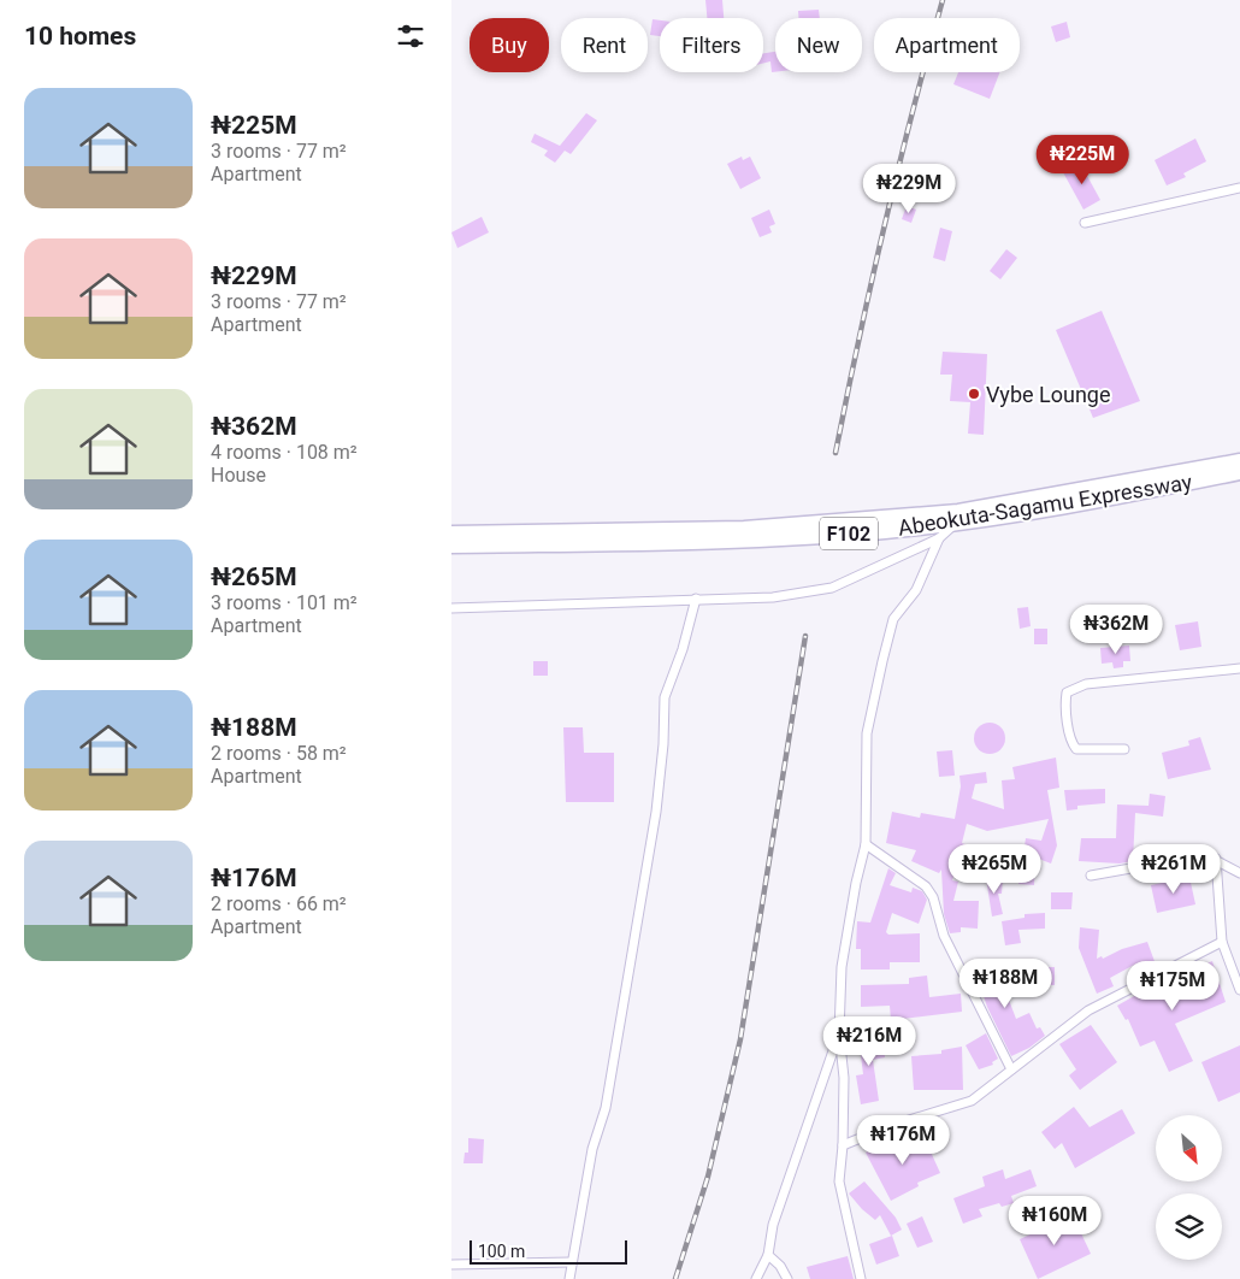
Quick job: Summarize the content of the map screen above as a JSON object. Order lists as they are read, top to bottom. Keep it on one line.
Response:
{"streets":{"highway":["Abeokuta-Sagamu Expressway","F102"]},"places":["Vybe Lounge"],"scale_bar":"100 m","north":"bottom right","page":{"heading":"10 homes","chip":["Buy","Rent","Filters","New","Apartment"],"list":[{"name":"₦225M","note":"3 rooms · 77 m² · Apartment"},{"name":"₦229M","note":"3 rooms · 77 m² · Apartment"},{"name":"₦362M","note":"4 rooms · 108 m² · House"},{"name":"₦265M","note":"3 rooms · 101 m² · Apartment"},{"name":"₦188M","note":"2 rooms · 58 m² · Apartment"},{"name":"₦176M","note":"2 rooms · 66 m² · Apartment"}],"price":["₦225M","₦229M","₦362M","₦265M","₦261M","₦188M","₦175M","₦216M","₦176M","₦160M"],"scale":"100 m"}}
